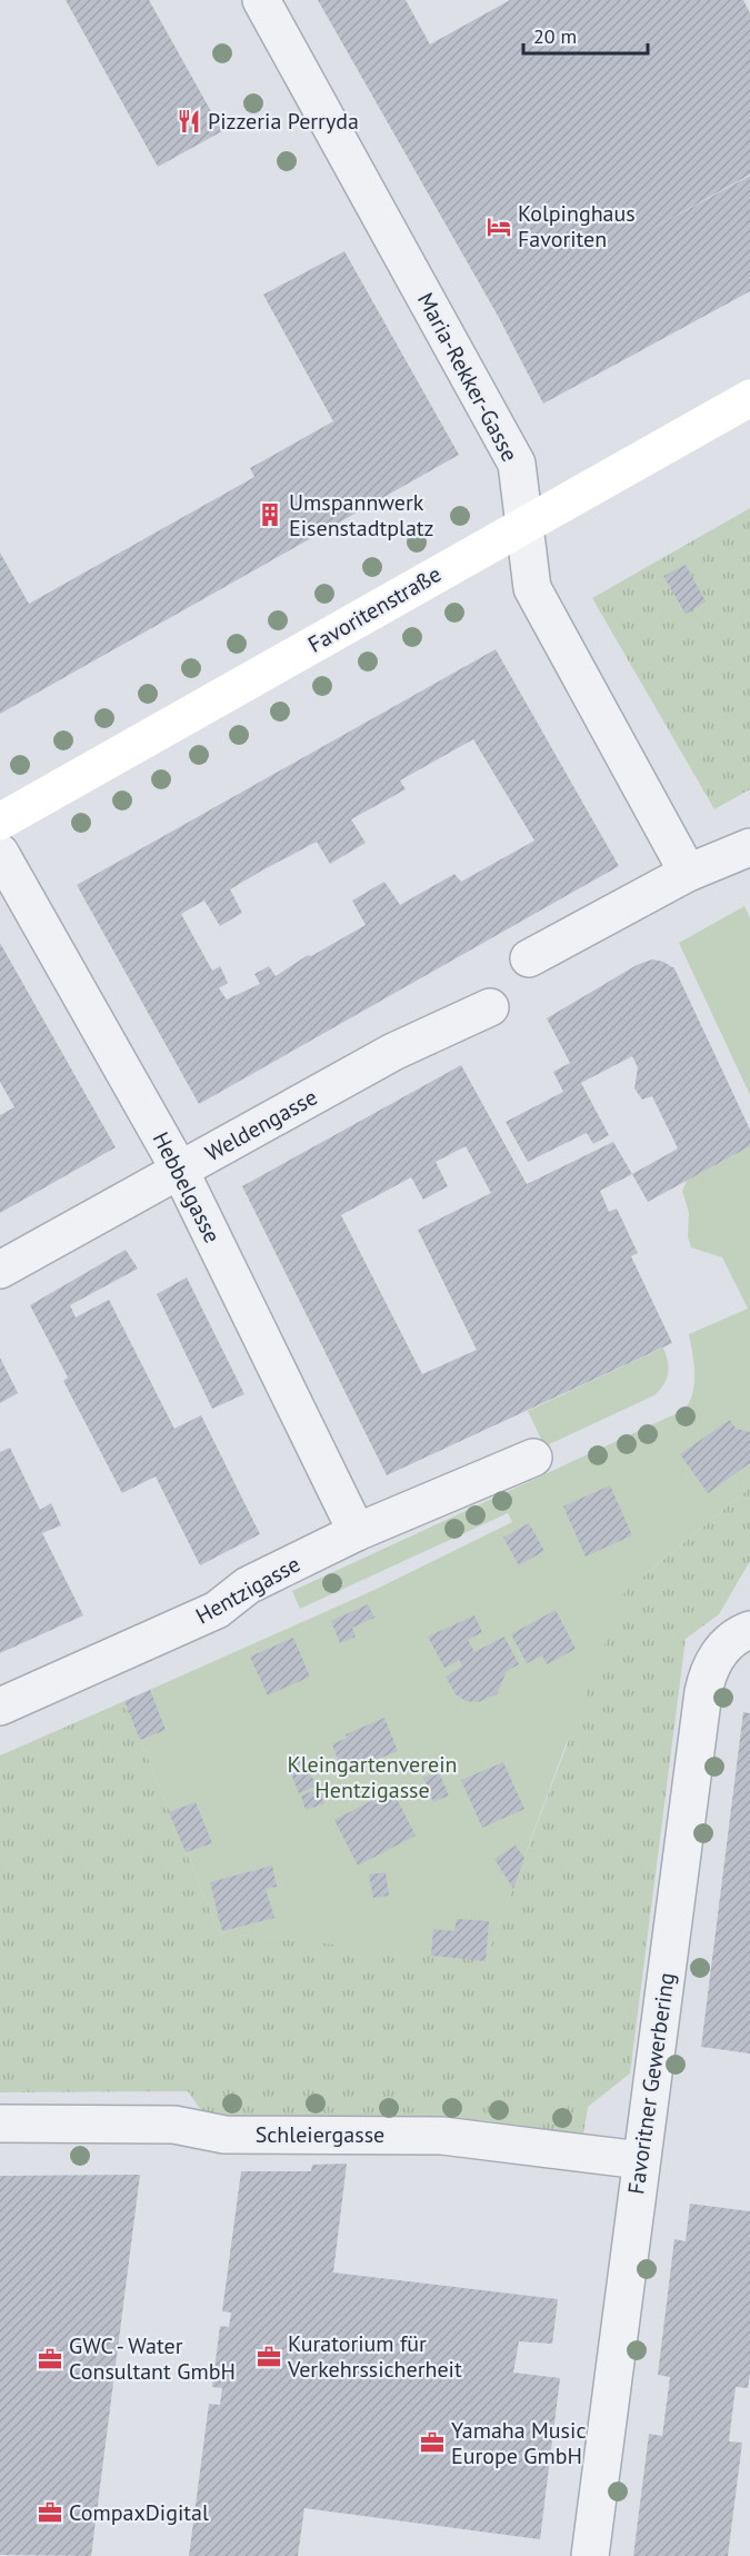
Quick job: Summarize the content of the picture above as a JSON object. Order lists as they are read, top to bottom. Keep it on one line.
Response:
{"streets":{"main road":["Favoritenstraße"],"street":["Maria-Rekker-Gasse","Weldengasse","Hebbelgasse","Hentzigasse","Favoritner Gewerbering","Schleiergasse"]},"crossings":[["Maria-Rekker-Gasse","Favoritenstraße"],["Weldengasse","Hebbelgasse"],["Hebbelgasse","Hentzigasse"],["Favoritner Gewerbering","Schleiergasse"]],"parks":["Kleingartenverein Hentzigasse"],"places":{"restaurant":["Pizzeria Perryda"],"hotel":["Kolpinghaus Favoriten"],"building":["Umspannwerk Eisenstadtplatz"],"office":["Kuratorium für Verkehrssicherheit","GWC - Water Consultant GmbH","Yamaha Music Europe GmbH","CompaxDigital"]},"scale_bar":"20 m"}
